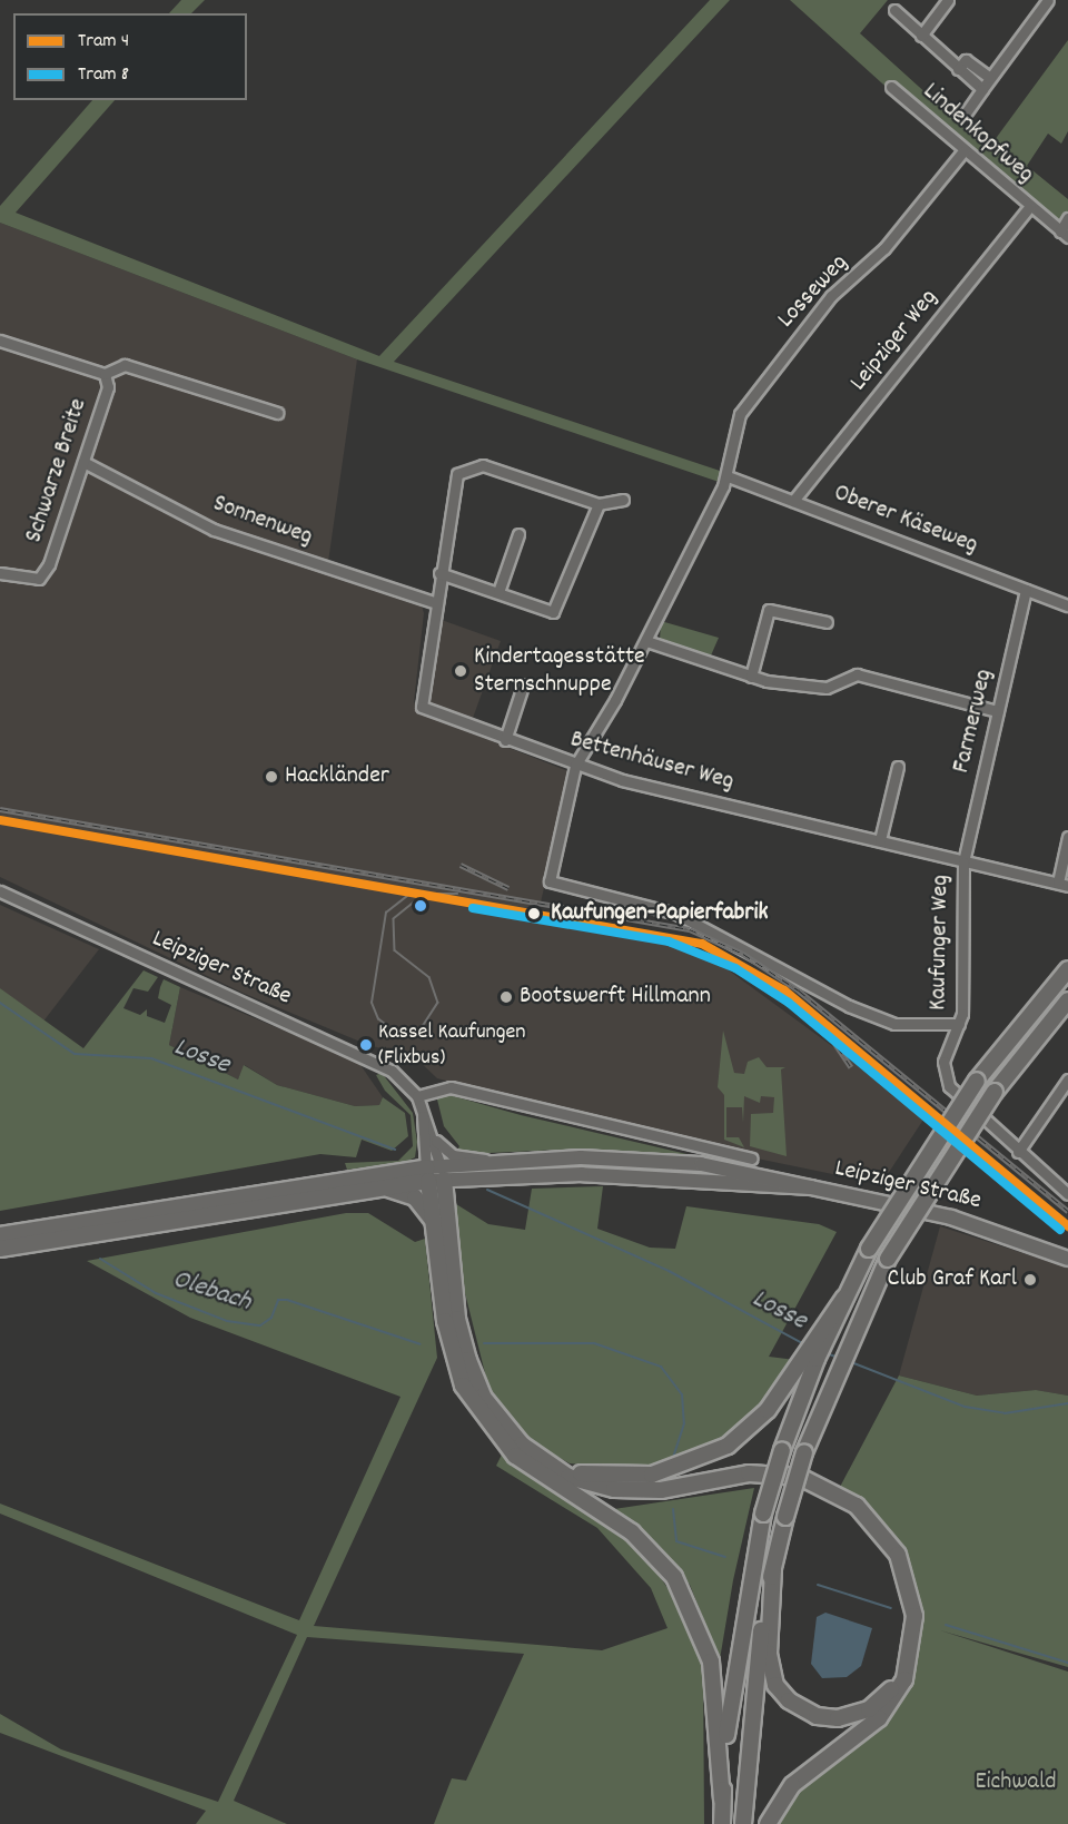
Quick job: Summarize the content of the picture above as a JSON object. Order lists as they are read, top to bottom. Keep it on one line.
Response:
{"streets":{"main road":["Leipziger Straße"],"street":["Lindenkopfweg","Losseweg","Leipziger Weg","Schwarze Breite","Oberer Käseweg","Sonnenweg","Farmerweg","Bettenhäuser Weg","Kaufunger Weg"]},"crossings":[["Lindenkopfweg","Losseweg"],["Lindenkopfweg","Leipziger Weg"],["Losseweg","Oberer Käseweg"],["Losseweg","Bettenhäuser Weg"],["Losseweg","Kaufunger Weg"],["Leipziger Weg","Oberer Käseweg"],["Schwarze Breite","Sonnenweg"],["Oberer Käseweg","Farmerweg"],["Sonnenweg","Bettenhäuser Weg"],["Farmerweg","Bettenhäuser Weg"],["Farmerweg","Kaufunger Weg"],["Bettenhäuser Weg","Kaufunger Weg"]],"water":["Losse","Olebach"],"parks":["Eichwald"],"places":["Kindertagesstätte Sternschnuppe","Hackländer","Kaufungen-Papierfabrik","Bootswerft Hillmann","Kassel Kaufungen (Flixbus)","Club Graf Karl"],"lines":["tram line 4","tram line 8"],"legend":["Tram 4","Tram 8"]}
